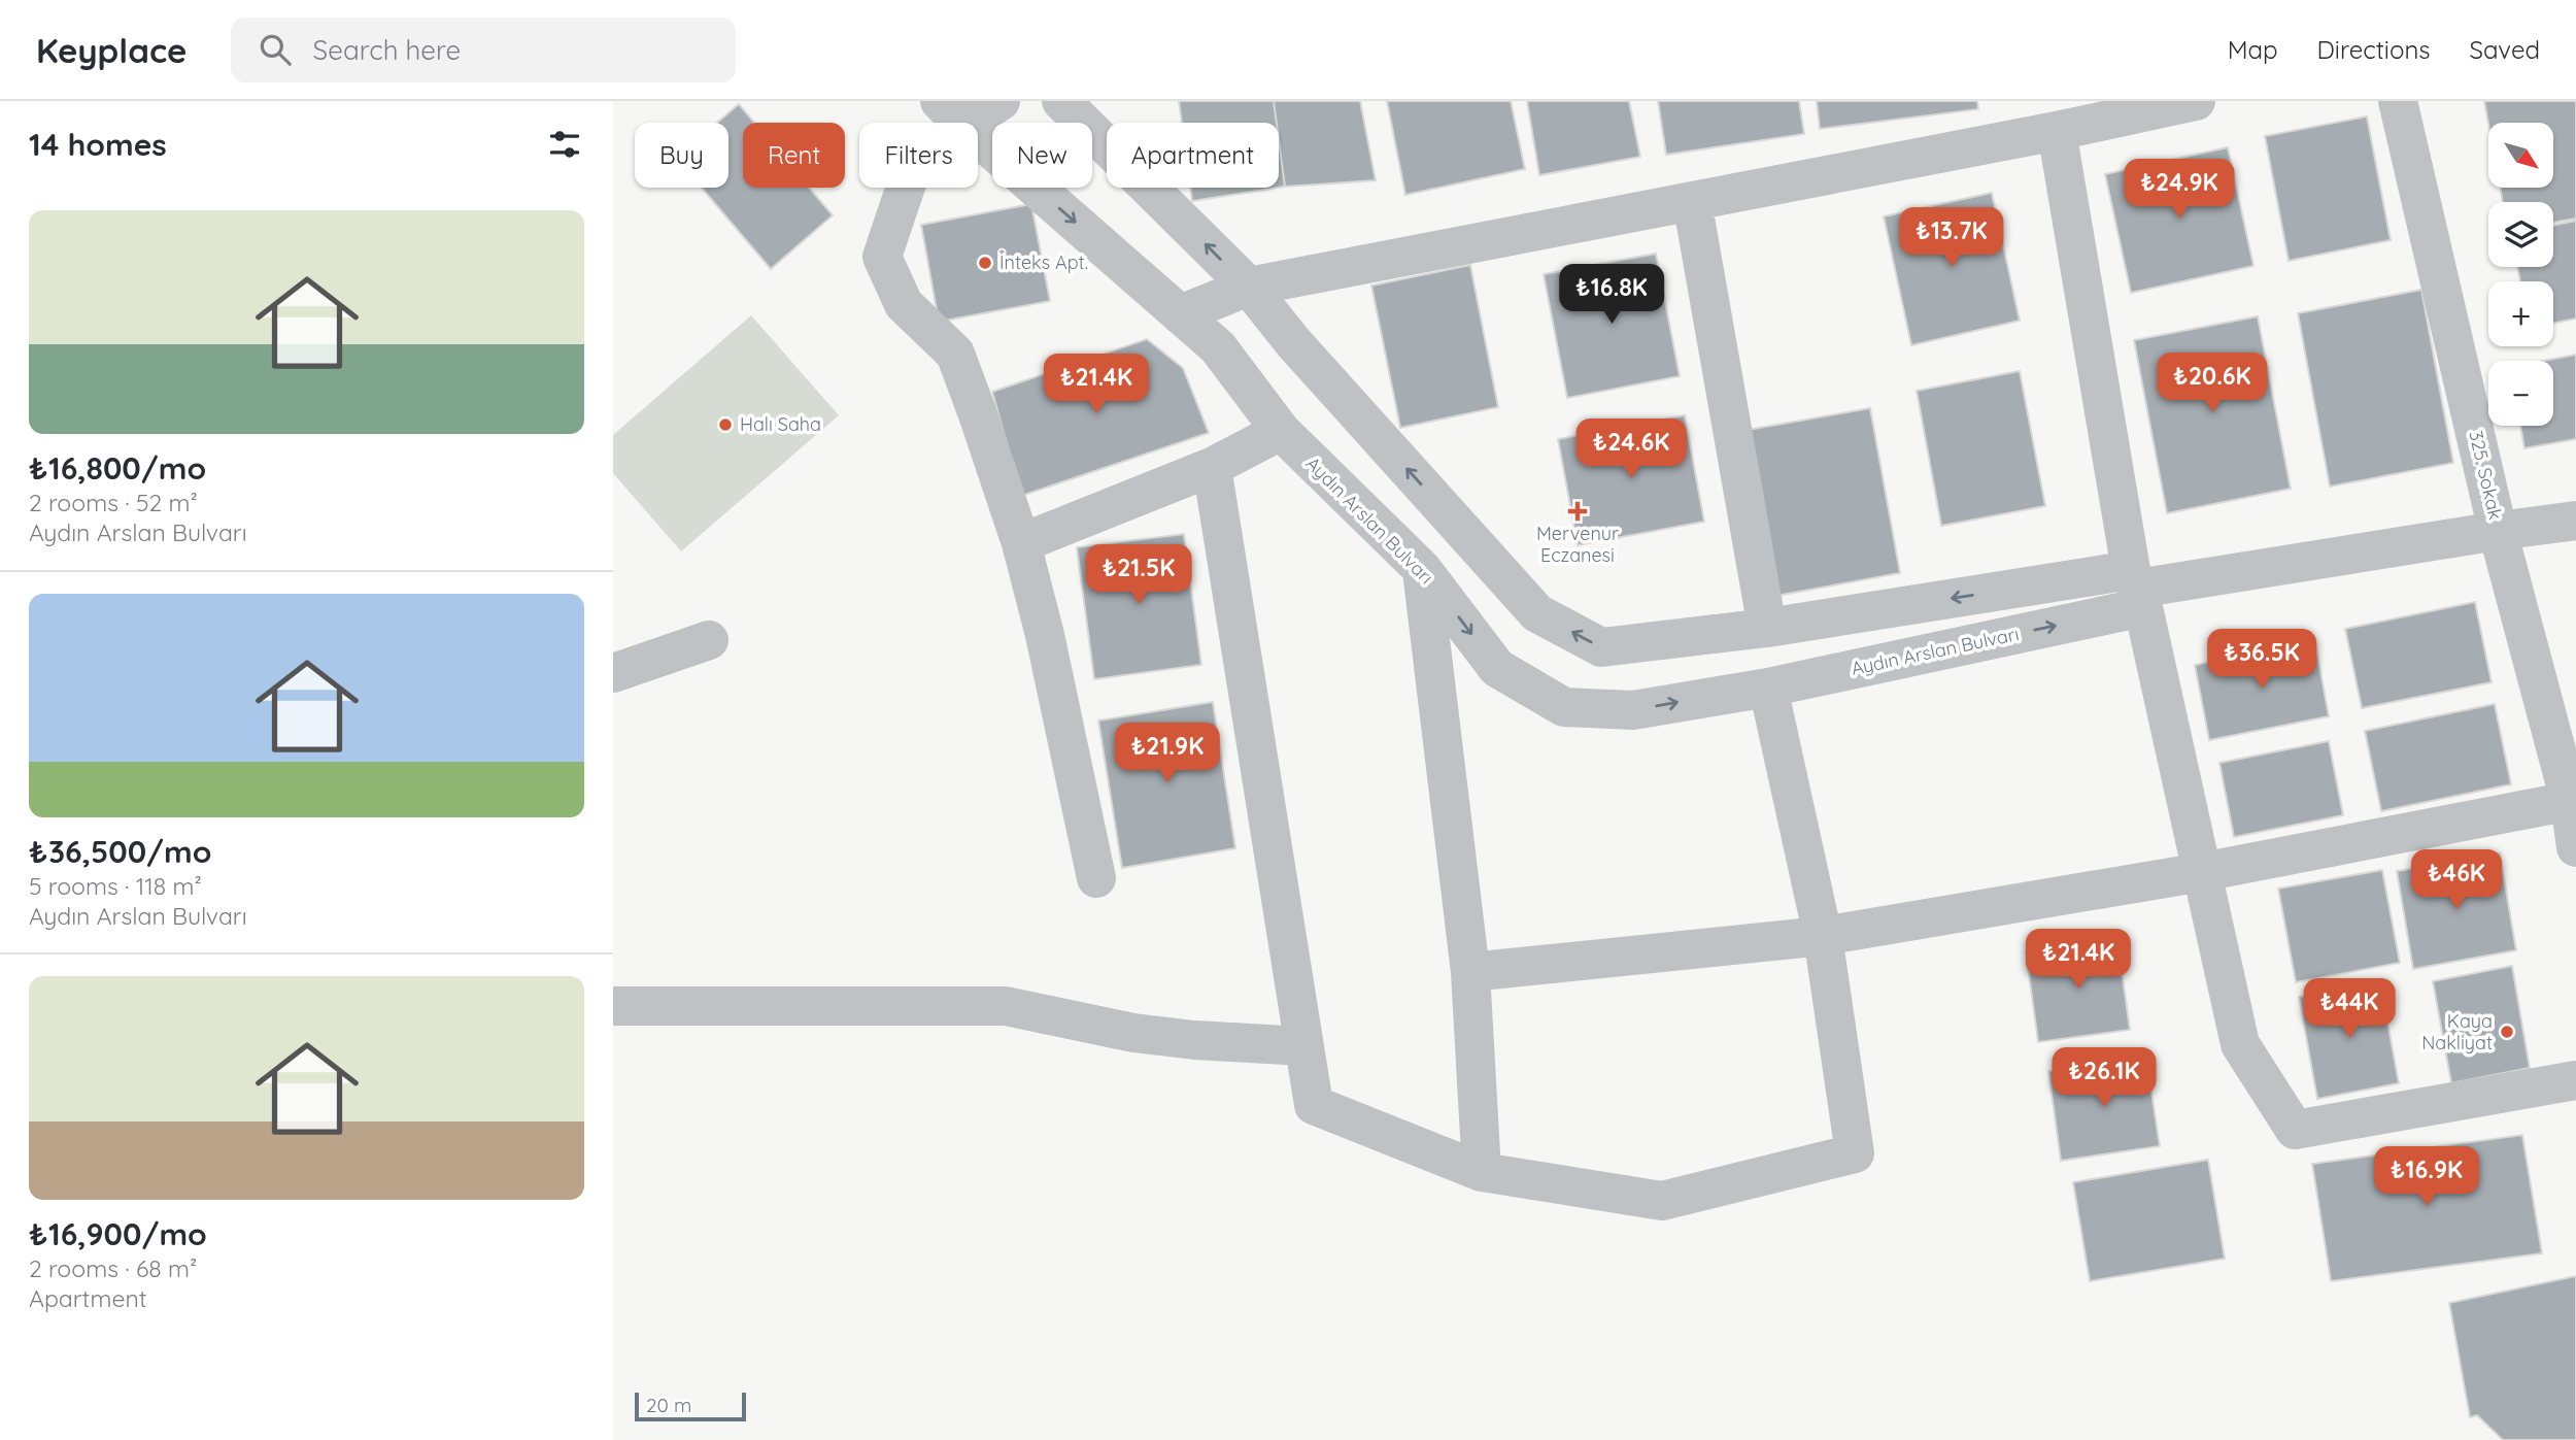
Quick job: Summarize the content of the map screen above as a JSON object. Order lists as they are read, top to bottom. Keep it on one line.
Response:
{"streets":{"street":["325. Sokak","Aydın Arslan Bulvarı"]},"crossings":[["325. Sokak","Aydın Arslan Bulvarı"]],"places":{"other":["İnteks Apt.","Halı Saha","Kaya Nakliyat"],"health":["Mervenur Eczanesi"]},"scale_bar":"20 m","north":"bottom right","page":{"header":"Keyplace","search":"Search here","nav":["Map","Directions","Saved"],"heading":"14 homes","map_buttons":["+","−"],"chip":["Buy","Rent","Filters","New","Apartment"],"price":["₺24.9K","₺13.7K","₺16.8K","₺20.6K","₺21.4K","₺24.6K","₺21.5K","₺36.5K","₺21.9K","₺46K","₺21.4K","₺44K","₺26.1K","₺16.9K"],"list":[{"name":"₺16,800/mo","note":"2 rooms · 52 m² · Aydın Arslan Bulvarı"},{"name":"₺36,500/mo","note":"5 rooms · 118 m² · Aydın Arslan Bulvarı"},{"name":"₺16,900/mo","note":"2 rooms · 68 m² · Apartment"}],"scale":"20 m"}}
